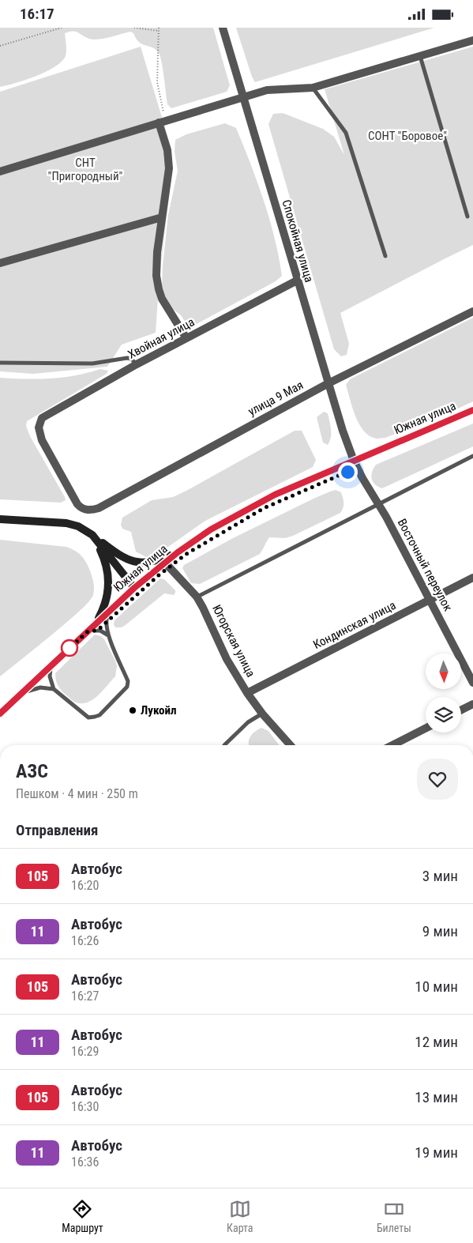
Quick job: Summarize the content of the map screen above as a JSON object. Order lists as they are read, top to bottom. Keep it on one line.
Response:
{"streets":{"main road":["Южная улица"],"street":["Спокойная улица","Хвойная улица","улица 9 Мая","Восточный переулок","Кондинская улица","Югорская улица"]},"crossings":[["Спокойная улица","Хвойная улица"],["Спокойная улица","улица 9 Мая"],["Спокойная улица","Южная улица"],["Спокойная улица","Восточный переулок"],["Хвойная улица","улица 9 Мая"],["Южная улица","Восточный переулок"],["Южная улица","Югорская улица"],["Восточный переулок","Кондинская улица"],["Кондинская улица","Югорская улица"]],"parks":["СОНТ \"Боровое\"","СНТ \"Пригородный\""],"places":["Лукойл"],"lines":["bus line 105"],"north":"bottom","page":{"status":"16:17","heading":[["АЗС","Пешком · 4 мин · 250 m"],"Отправления"],"list":[{"mark":"105","name":"Автобус","note":"16:20","value":"3 мин"},{"mark":"11","name":"Автобус","note":"16:26","value":"9 мин"},{"mark":"105","name":"Автобус","note":"16:27","value":"10 мин"},{"mark":"11","name":"Автобус","note":"16:29","value":"12 мин"},{"mark":"105","name":"Автобус","note":"16:30","value":"13 мин"},{"mark":"11","name":"Автобус","note":"16:36","value":"19 мин"}],"tabs":["Маршрут","Карта","Билеты"]}}
